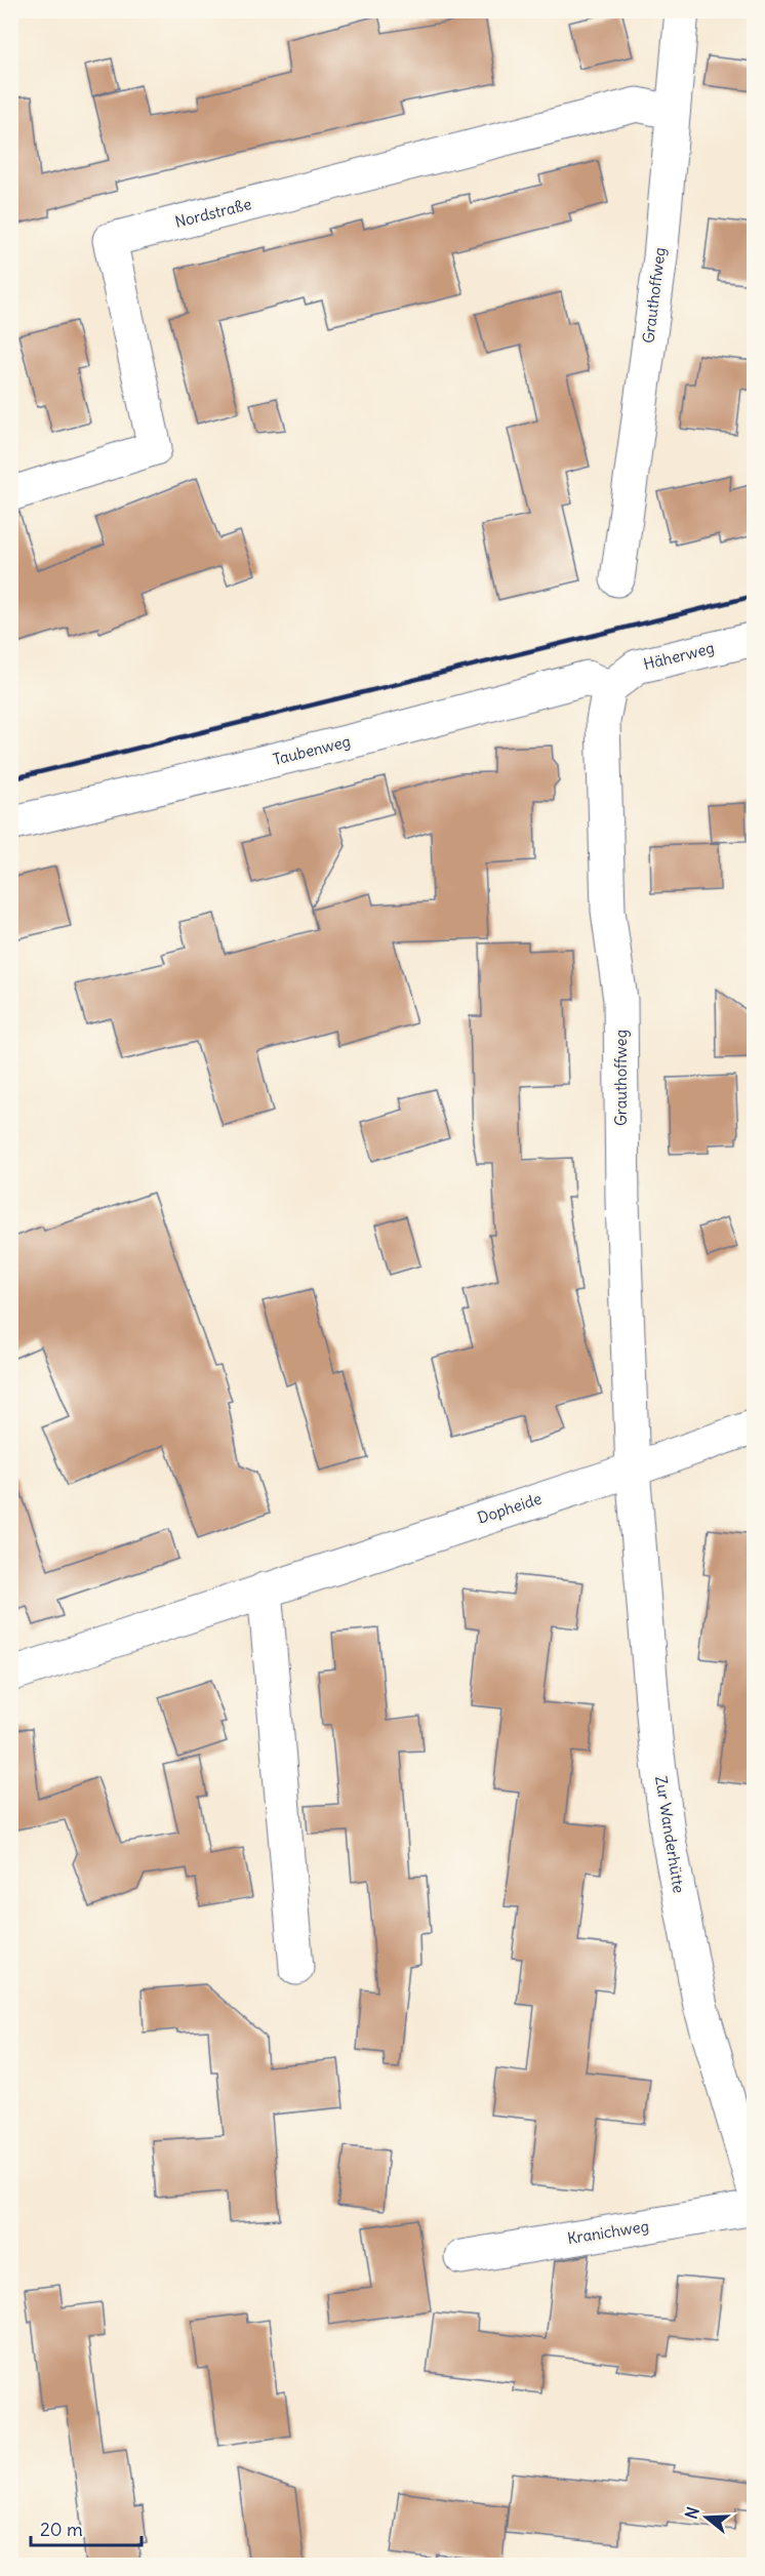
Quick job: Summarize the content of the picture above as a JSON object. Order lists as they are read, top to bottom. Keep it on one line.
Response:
{"streets":{"street":["Nordstraße","Grauthoffweg","Häherweg","Taubenweg","Dopheide","Zur Wanderhütte","Kranichweg"]},"crossings":[["Nordstraße","Grauthoffweg"],["Grauthoffweg","Häherweg"],["Grauthoffweg","Taubenweg"],["Grauthoffweg","Dopheide"],["Grauthoffweg","Zur Wanderhütte"],["Häherweg","Taubenweg"],["Dopheide","Zur Wanderhütte"]],"scale_bar":"20 m","north":"left"}
